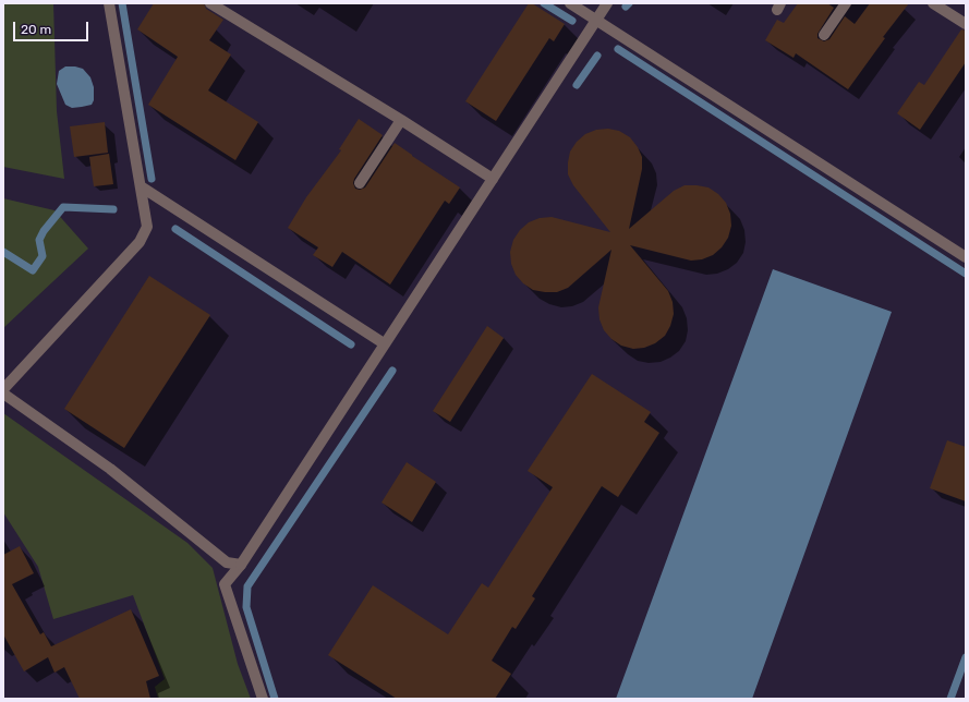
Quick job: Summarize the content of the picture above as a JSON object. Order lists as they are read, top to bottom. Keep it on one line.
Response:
{"scale_bar":"20 m"}
